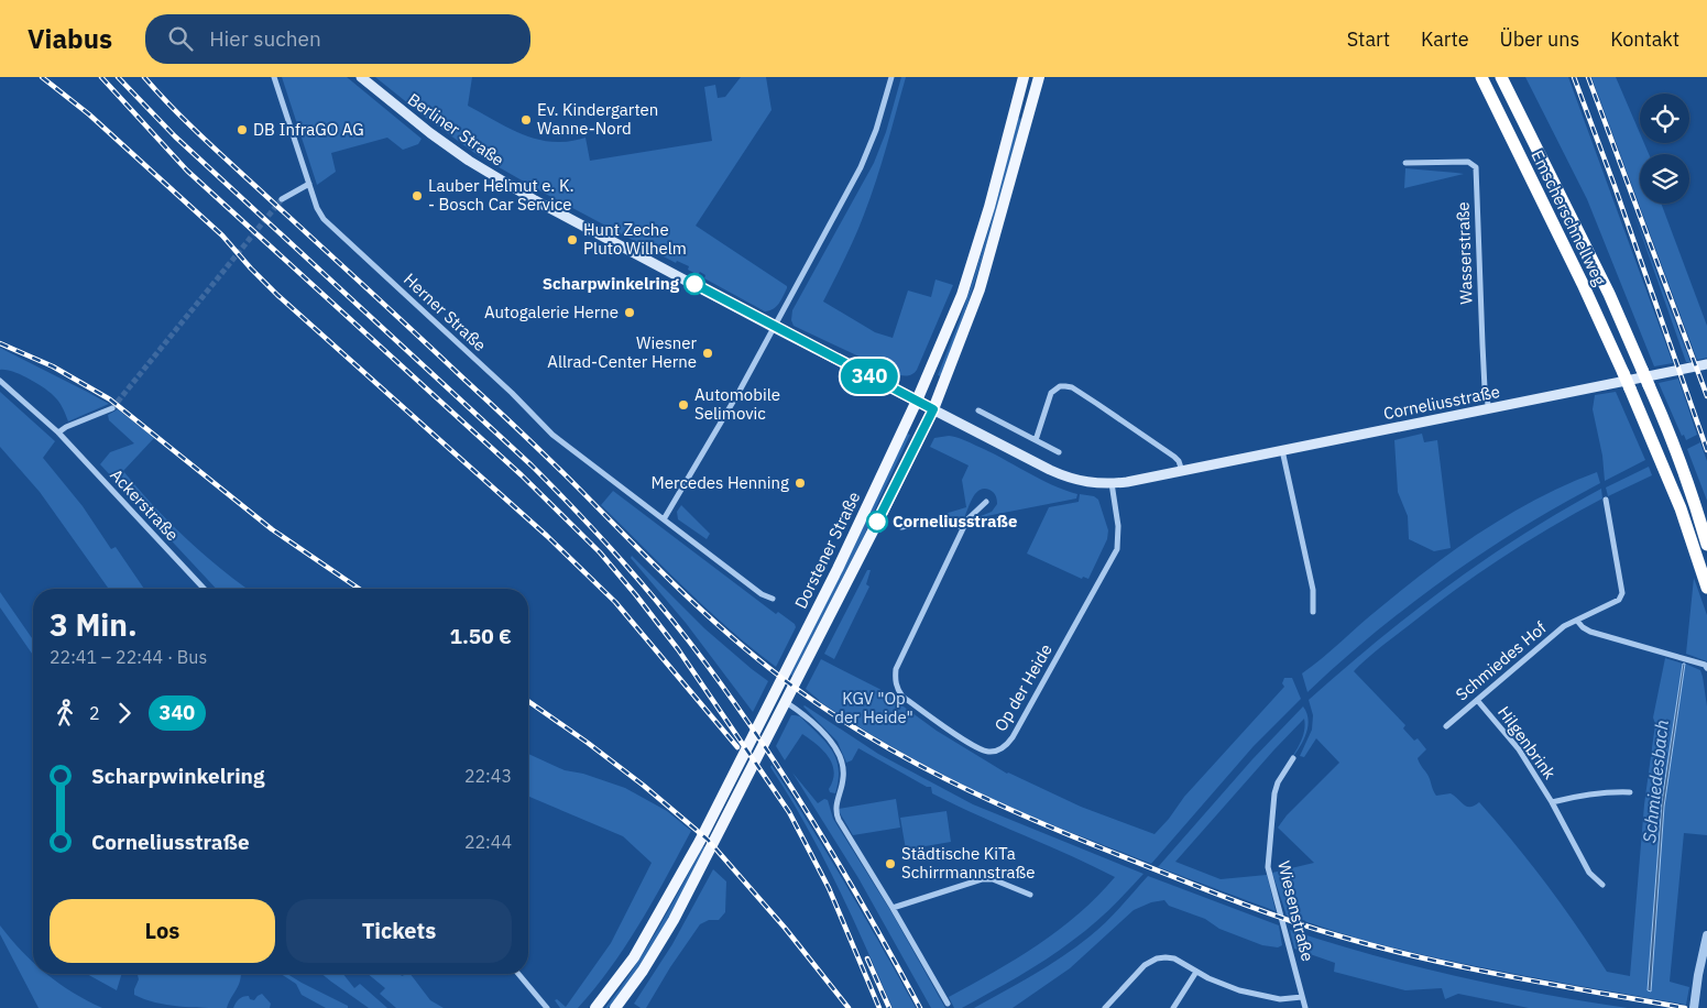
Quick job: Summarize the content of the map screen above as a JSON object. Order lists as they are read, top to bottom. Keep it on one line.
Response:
{"streets":{"highway":["Emscherschnellweg"],"main road":["Berliner Straße","Corneliusstraße","Dorstener Straße"],"street":["Wasserstraße","Herner Straße","Ackerstraße","Schmiedes Hof","Op der Heide","Hilgenbrink","Wiesenstraße"]},"crossings":[["Berliner Straße","Corneliusstraße"],["Berliner Straße","Dorstener Straße"],["Wasserstraße","Corneliusstraße"],["Corneliusstraße","Dorstener Straße"],["Corneliusstraße","Op der Heide"],["Schmiedes Hof","Hilgenbrink"]],"water":["Schmiedesbach"],"parks":["KGV \"Op der Heide\""],"places":["Ev. Kindergarten Wanne-Nord","DB InfraGO AG","Lauber Helmut e. K. - Bosch Car Service","Hunt Zeche Pluto Wilhelm","Scharpwinkelring","Autogalerie Herne","Wiesner Allrad-Center Herne","Automobile Selimovic","Mercedes Henning","Corneliusstraße","Städtische KiTa Schirrmannstraße"],"lines":["bus line 340"],"page":{"header":"Viabus","search":"Hier suchen","nav":["Start","Karte","Über uns","Kontakt"],"on_map":"340","heading":["3 Min.","22:41 – 22:44 · Bus","1.50 €"],"legs":["2","340"],"list":[{"name":"Scharpwinkelring","value":"22:43"},{"name":"Corneliusstraße","value":"22:44"}],"buttons":["Los","Tickets"]}}
